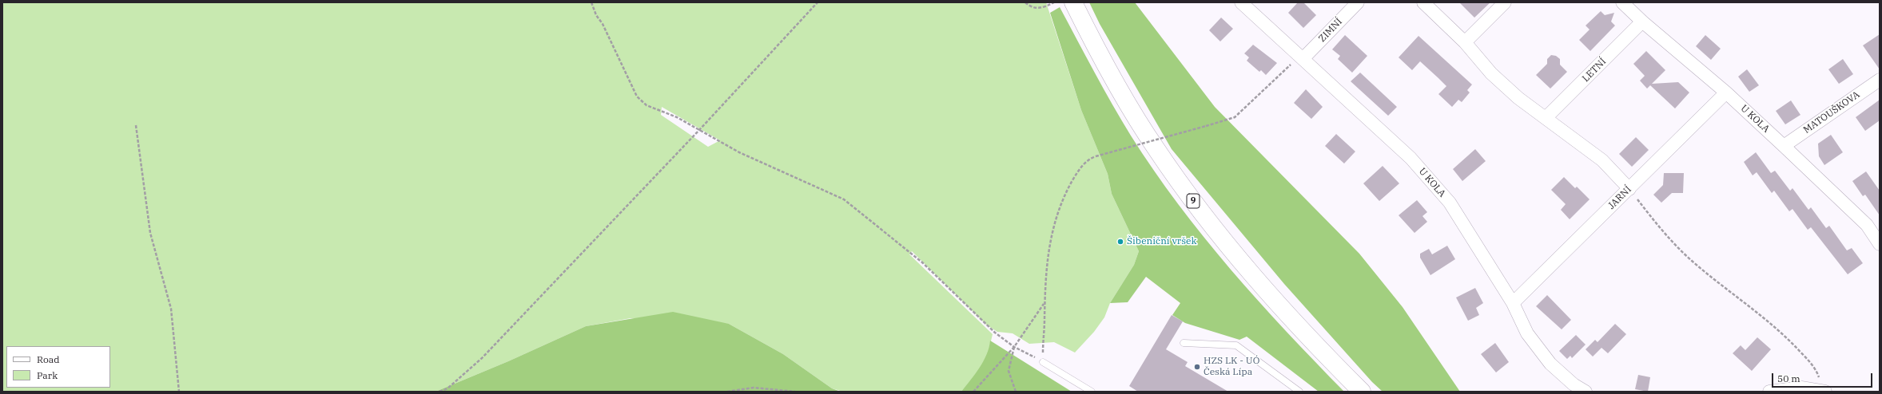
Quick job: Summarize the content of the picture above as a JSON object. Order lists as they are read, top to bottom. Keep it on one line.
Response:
{"streets":{"main road":["9"],"street":["ZIMNÍ","LETNÍ","MATOUŠKOVA","U KOLA","JARNÍ"]},"crossings":[["ZIMNÍ","U KOLA"],["LETNÍ","U KOLA"],["MATOUŠKOVA","U KOLA"],["U KOLA","JARNÍ"]],"places":["Šibeniční vršek","HZS LK - UÓ Česká Lípa"],"legend":["Road","Park"],"scale_bar":"50 m"}
